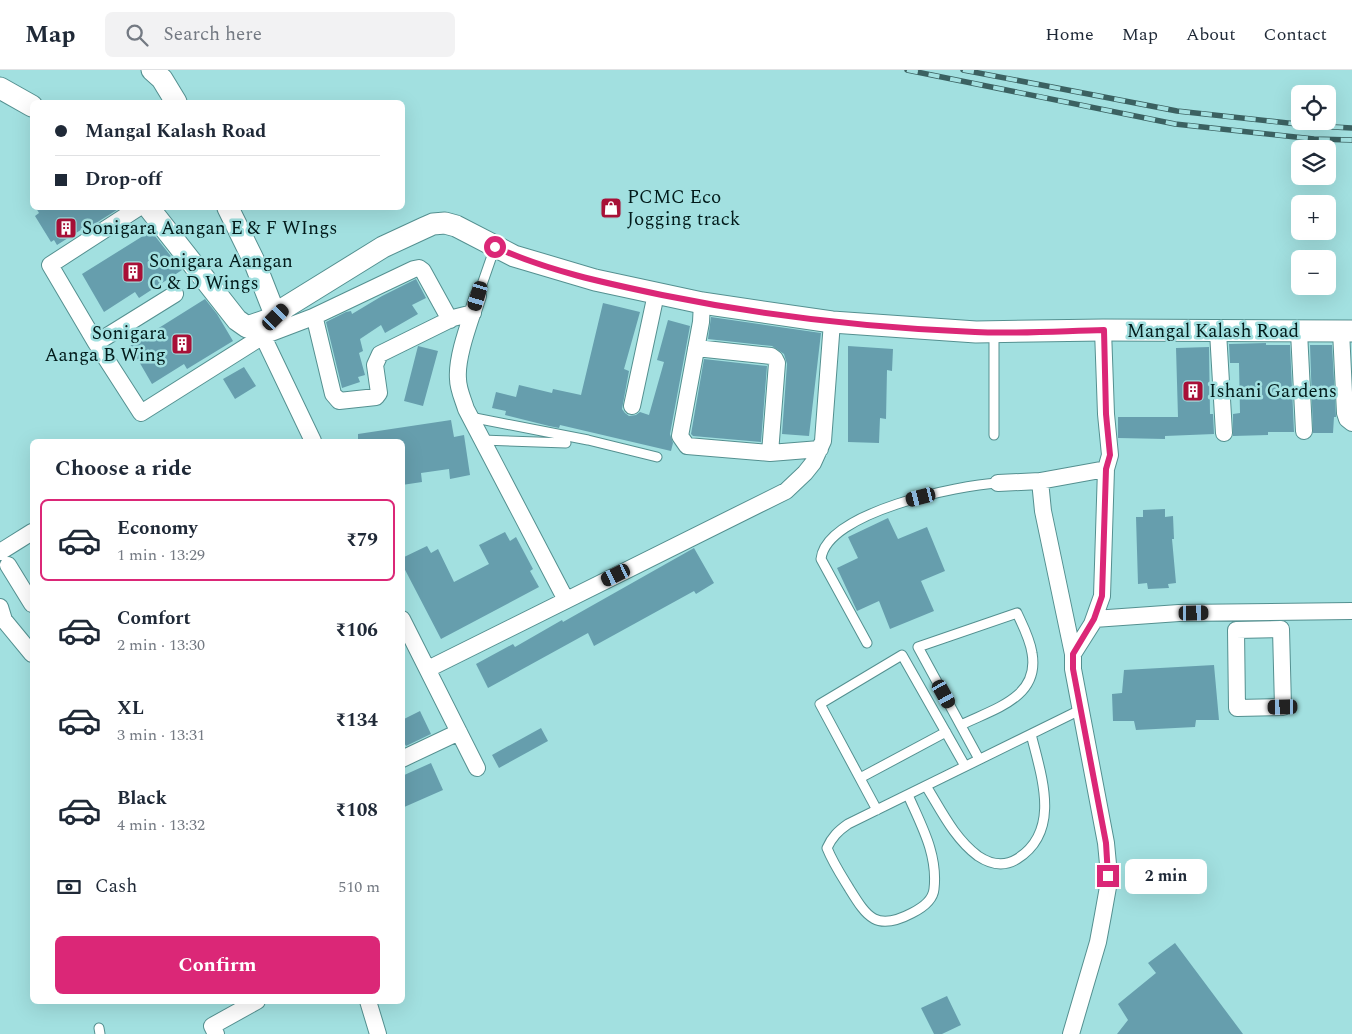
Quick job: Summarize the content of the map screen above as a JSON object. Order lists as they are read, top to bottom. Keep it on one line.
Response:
{"streets":{"street":["Mangal Kalash Road"]},"places":{"shop":["PCMC Eco Jogging track"],"building":["Sonigara Aangan E & F WIngs","Sonigara Aangan C & D Wings","Sonigara Aanga B Wing","Ishani Gardens"]},"page":{"header":"Map","search":"Search here","nav":["Home","Map","About","Contact"],"map_buttons":["+","−"],"banner":["Mangal Kalash Road","Drop-off"],"heading":"Choose a ride","list":[{"name":"Economy","note":"1 min · 13:29","value":"₹79"},{"name":"Comfort","note":"2 min · 13:30","value":"₹106"},{"name":"XL","note":"3 min · 13:31","value":"₹134"},{"name":"Black","note":"4 min · 13:32","value":"₹108"}],"bubble":"2 min","pay":["Cash","510 m"],"buttons":"Confirm"}}
